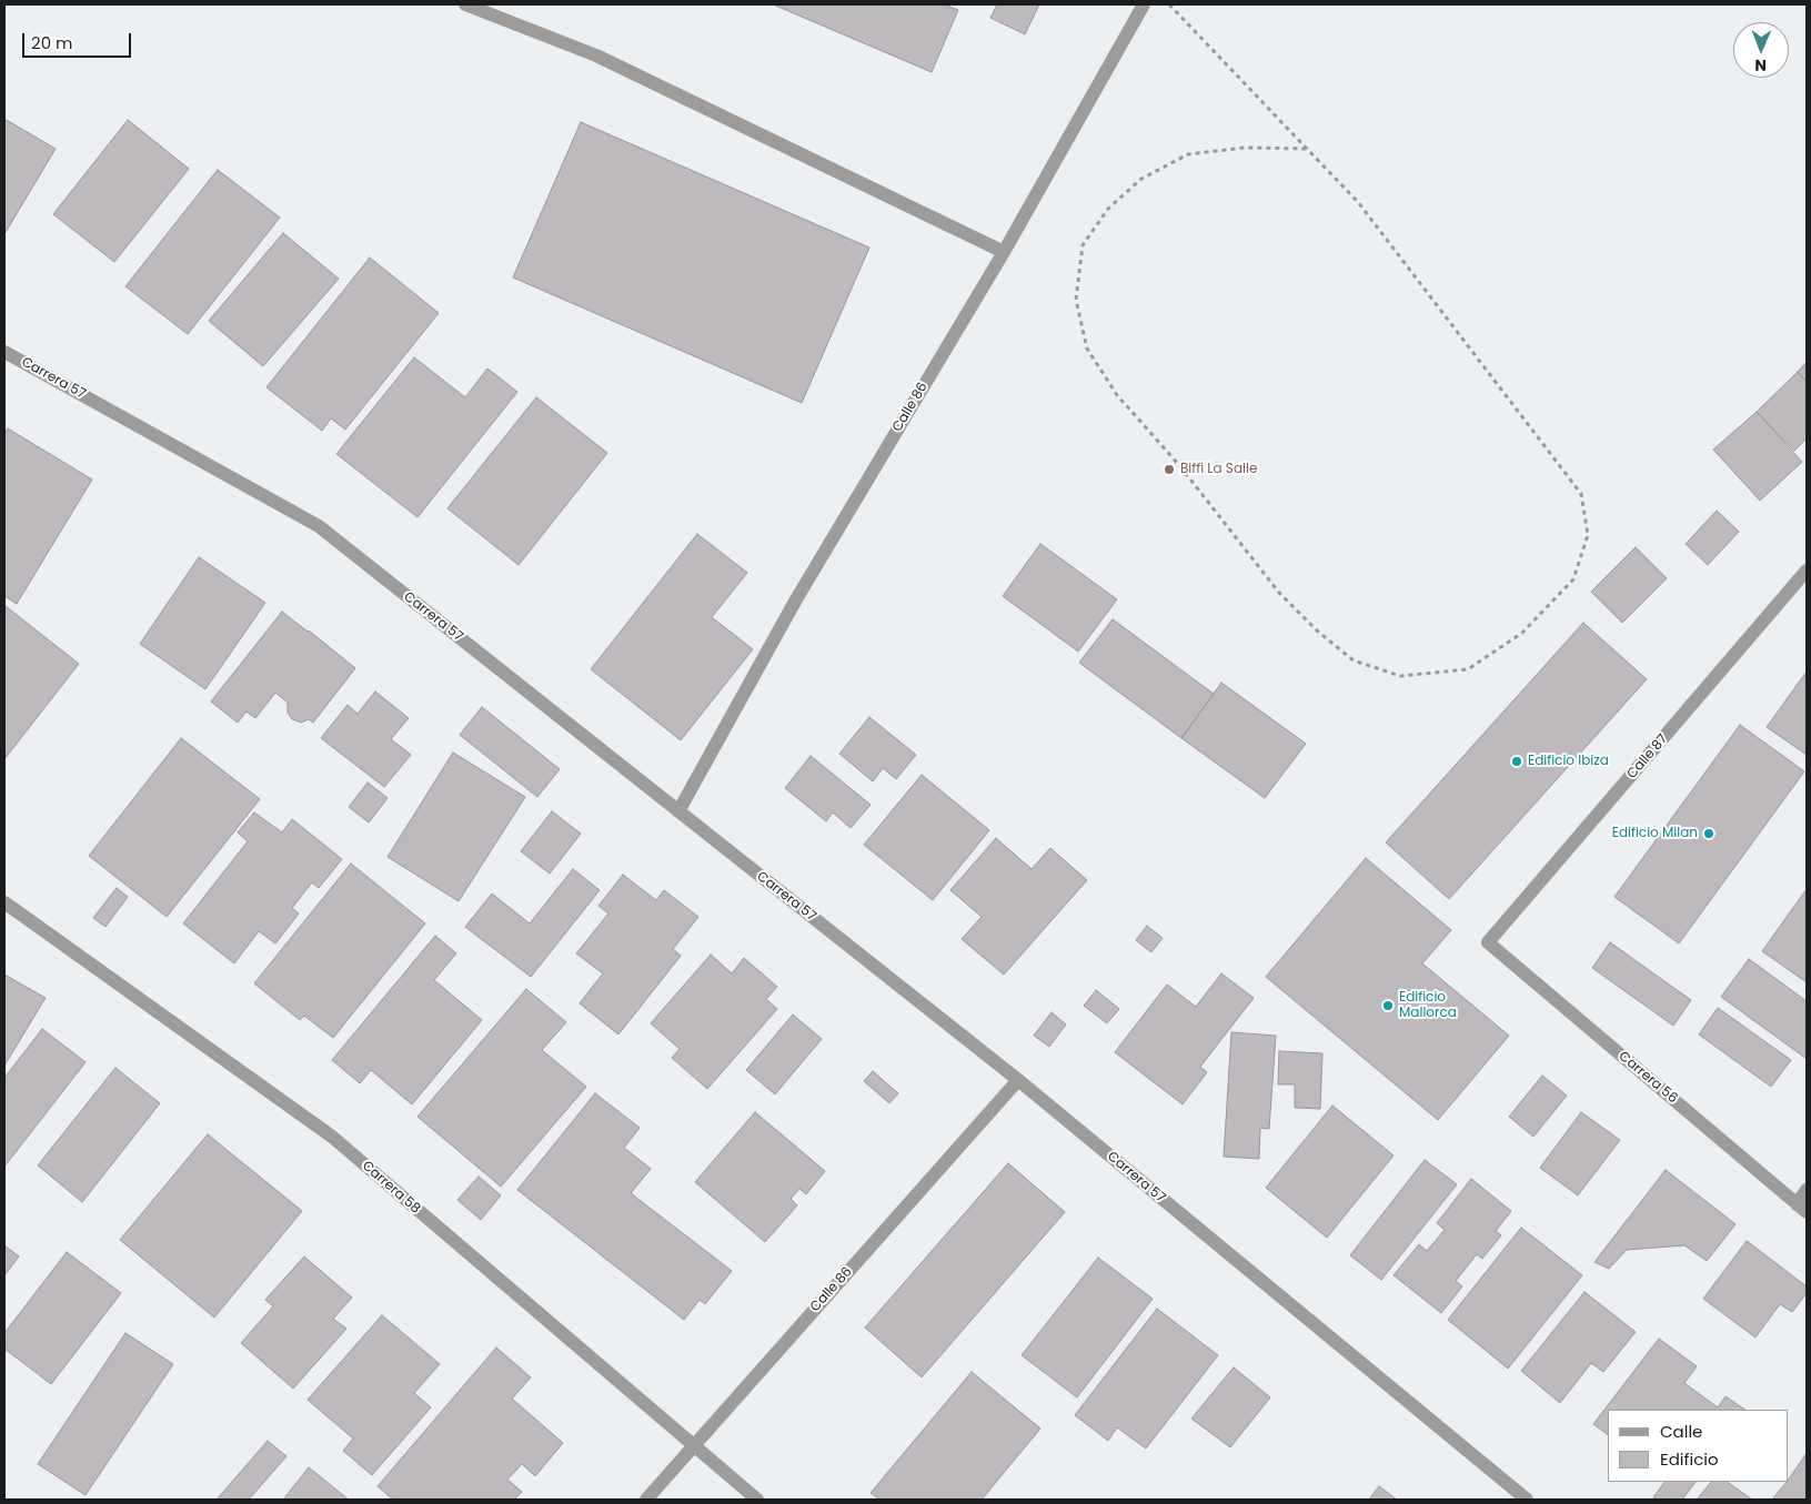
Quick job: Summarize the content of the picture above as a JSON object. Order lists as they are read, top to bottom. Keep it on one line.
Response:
{"streets":{"street":["Carrera 57","Calle 86","Calle 87","Carrera 56","Carrera 58"]},"crossings":[["Carrera 57","Calle 86"],["Calle 86","Carrera 58"],["Calle 87","Carrera 56"]],"places":["Biffi La Salle","Edificio Ibiza","Edificio Milan","Edificio Mallorca"],"legend":["Calle","Edificio"],"scale_bar":"20 m","north":"bottom"}
